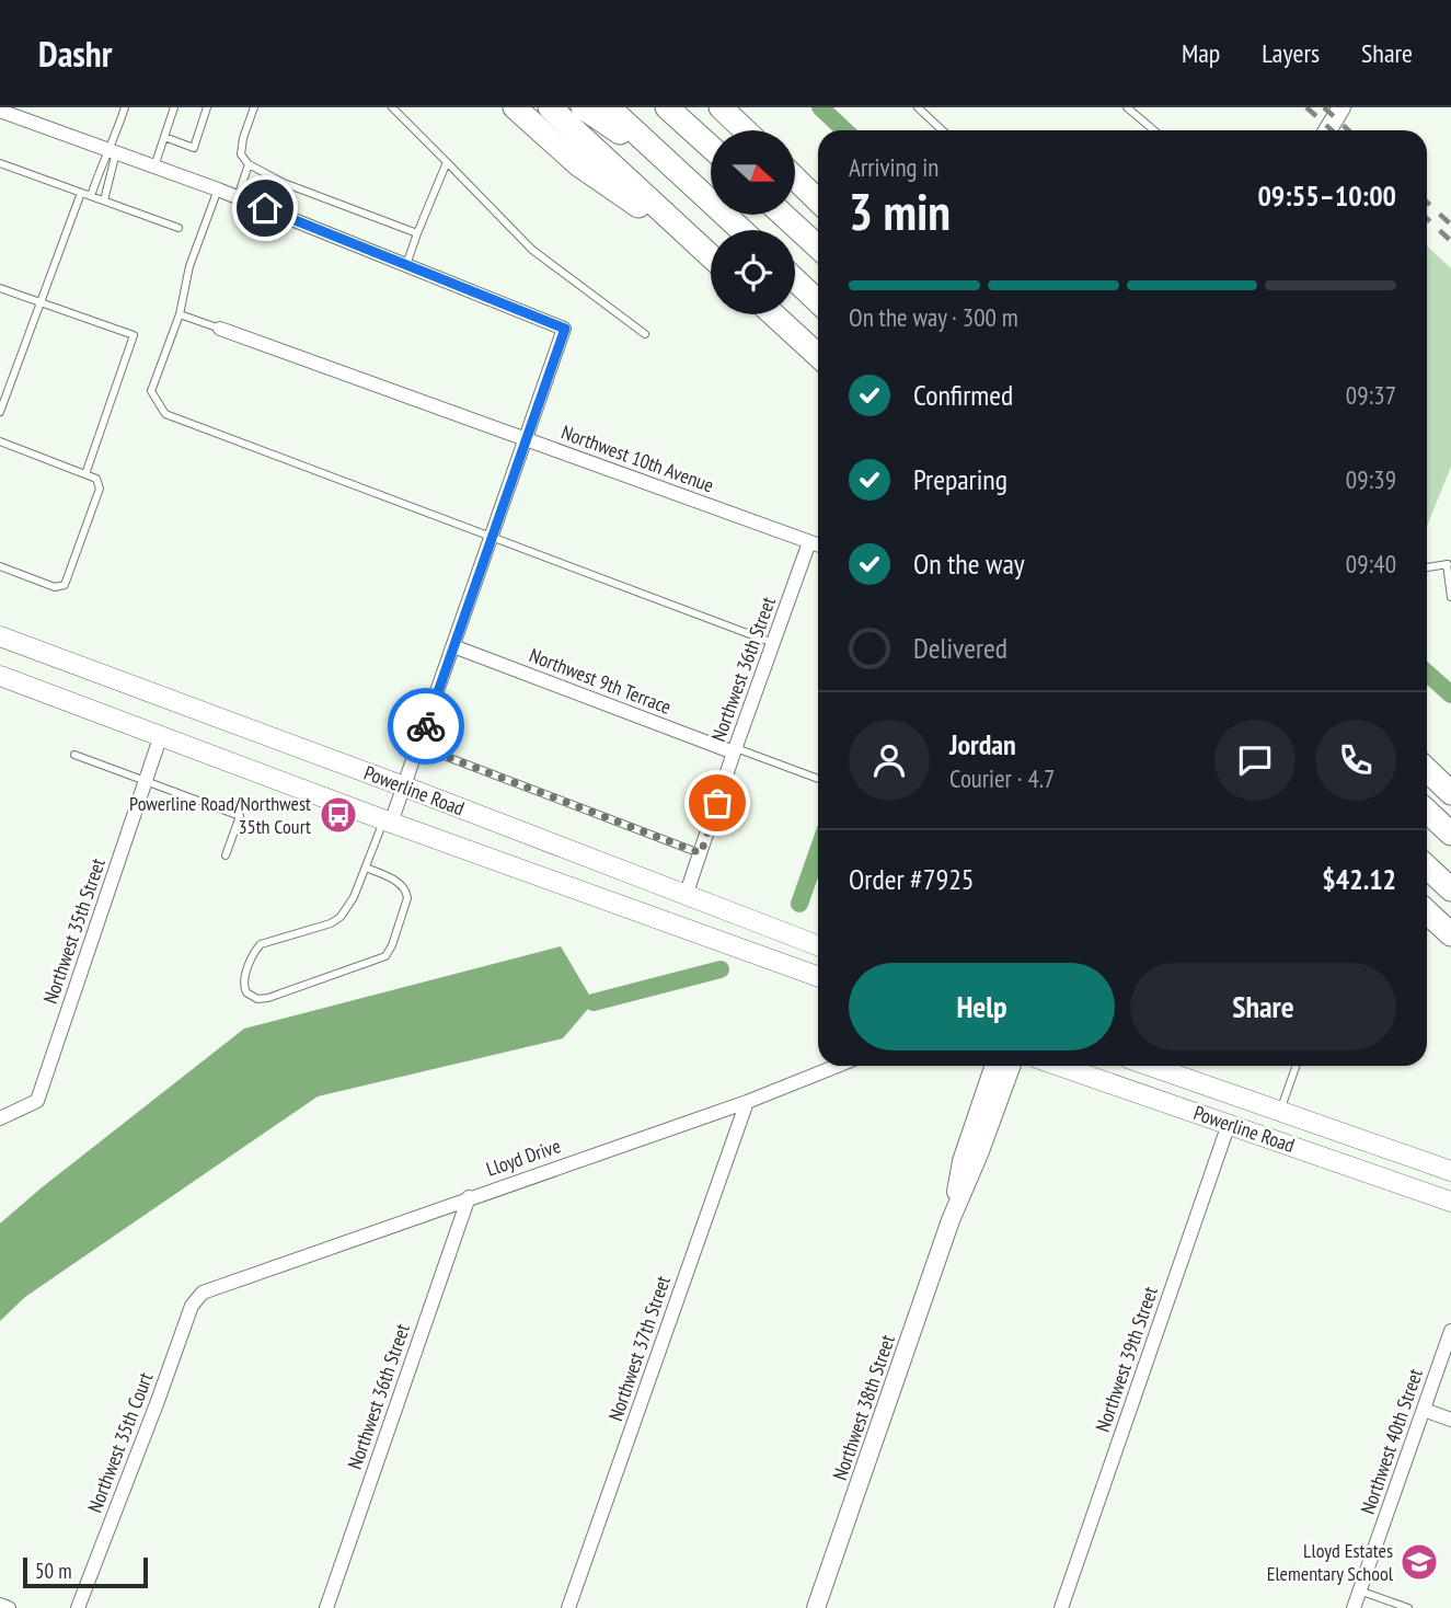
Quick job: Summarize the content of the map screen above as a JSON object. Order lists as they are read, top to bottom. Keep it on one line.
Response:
{"streets":{"main road":["Powerline Road"],"street":["Northwest 10th Avenue","Northwest 36th Street","Northwest 9th Terrace","Northwest 35th Street","Lloyd Drive","Northwest 37th Street","Northwest 39th Street","Northwest 38th Street","Northwest 40th Street","Northwest 35th Court"]},"crossings":[["Northwest 10th Avenue","Northwest 36th Street"],["Northwest 36th Street","Northwest 9th Terrace"],["Northwest 36th Street","Powerline Road"],["Northwest 36th Street","Lloyd Drive"],["Powerline Road","Northwest 35th Street"],["Powerline Road","Northwest 39th Street"],["Lloyd Drive","Northwest 37th Street"],["Lloyd Drive","Northwest 35th Court"]],"places":{"bus stop":["Powerline Road/Northwest 35th Court"],"school or university":["Lloyd Estates Elementary School"]},"scale_bar":"50 m","north":"right","page":{"header":"Dashr","nav":["Map","Layers","Share"],"heading":["3 min","Arriving in","09:55–10:00"],"panel":["Jordan","Courier · 4.7","Order #7925","$42.12"],"bar":"On the way · 300 m","list":[["Confirmed","09:37"],["Preparing","09:39"],["On the way","09:40"],"Delivered"],"buttons":["Help","Share"],"scale":"50 m"}}
